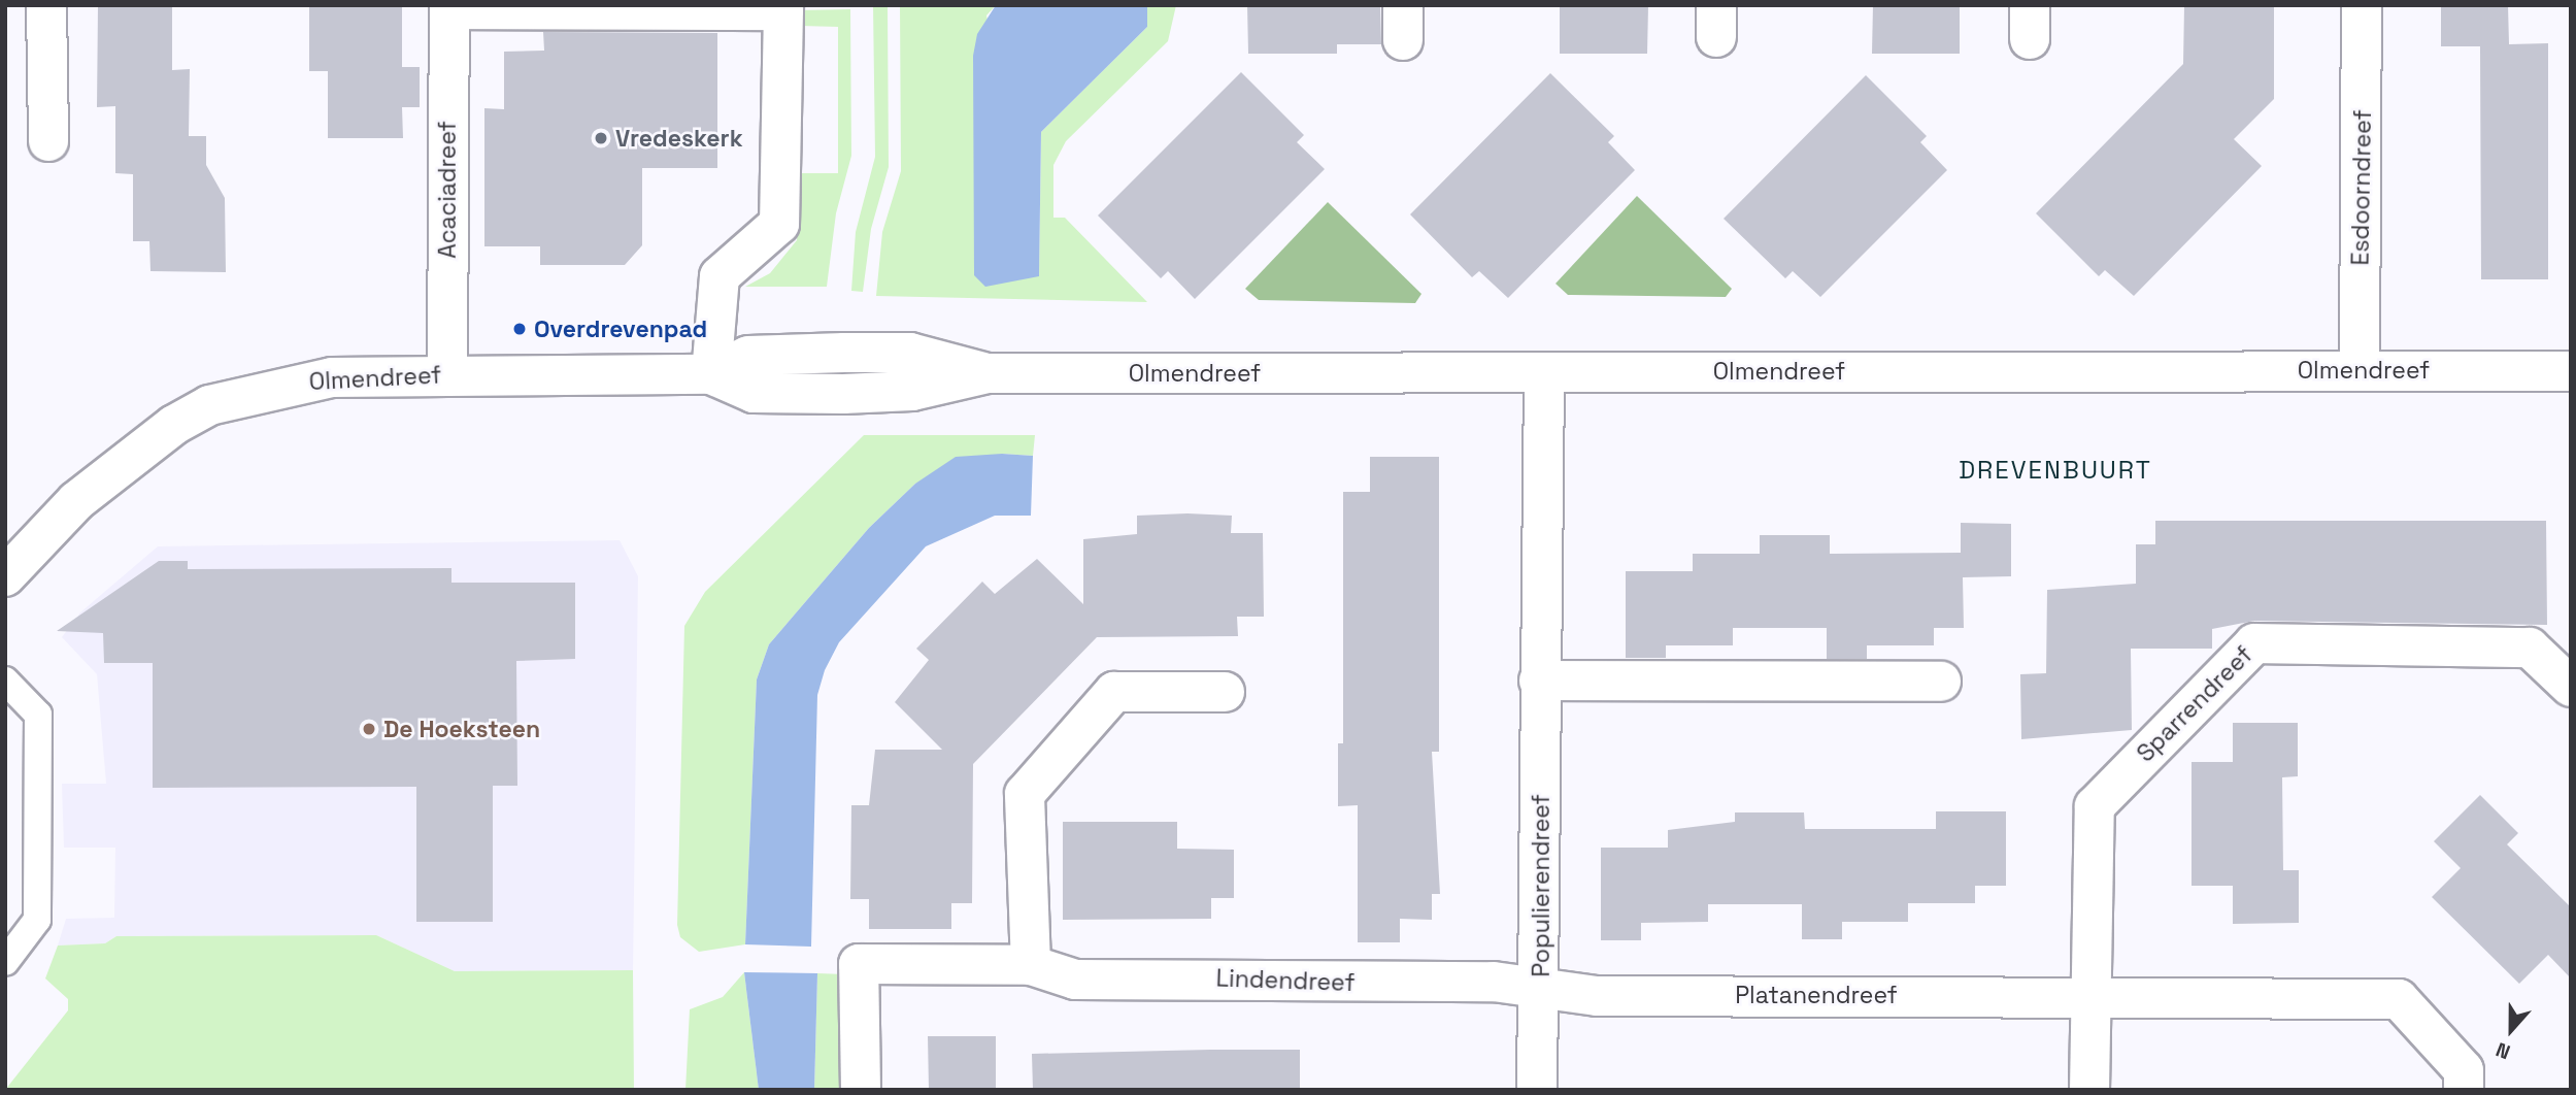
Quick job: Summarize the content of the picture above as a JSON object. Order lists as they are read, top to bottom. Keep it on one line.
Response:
{"streets":{"street":["Esdoorndreef","Acaciadreef","Olmendreef","Sparrendreef","Populierendreef","Lindendreef","Platanendreef"]},"crossings":[["Esdoorndreef","Olmendreef"],["Acaciadreef","Olmendreef"],["Olmendreef","Populierendreef"],["Sparrendreef","Platanendreef"],["Populierendreef","Lindendreef"],["Populierendreef","Platanendreef"],["Lindendreef","Platanendreef"]],"districts":["DREVENBUURT"],"places":["Vredeskerk","Overdrevenpad","De Hoeksteen"],"north":"bottom"}
